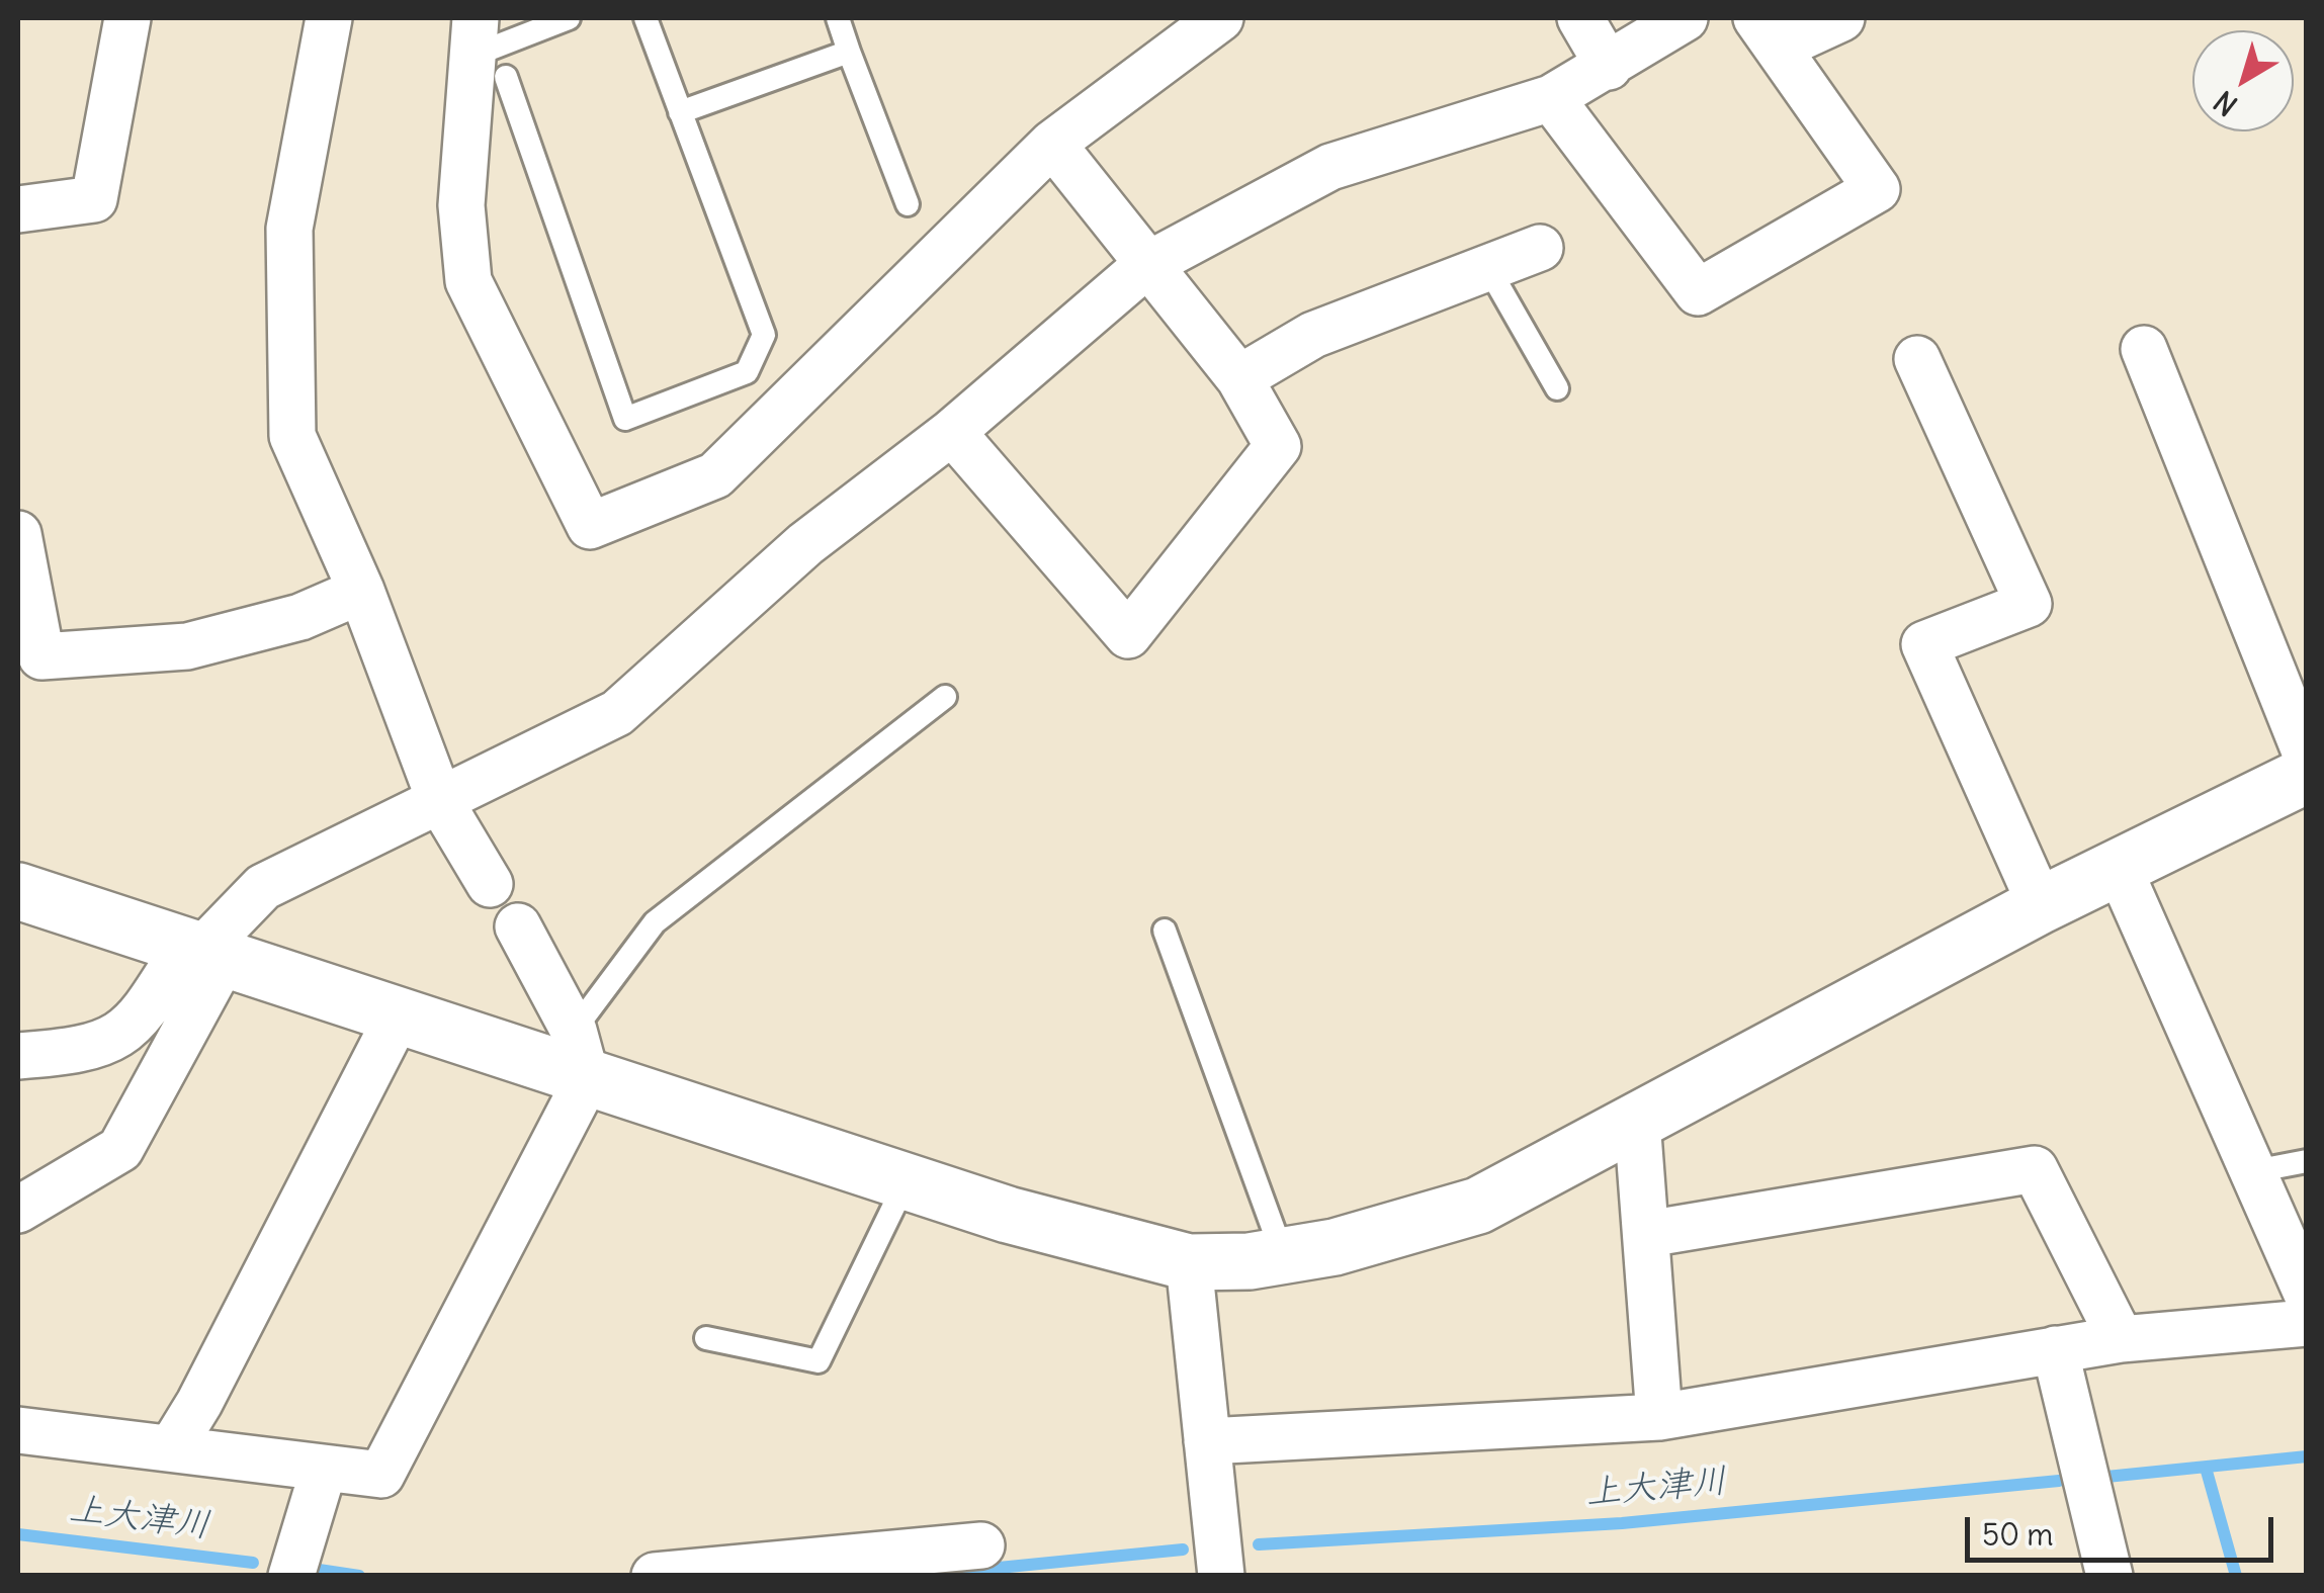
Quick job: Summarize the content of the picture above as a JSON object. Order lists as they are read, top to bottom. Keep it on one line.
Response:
{"water":["上大津川"],"scale_bar":"50 m","north":"bottom left"}
